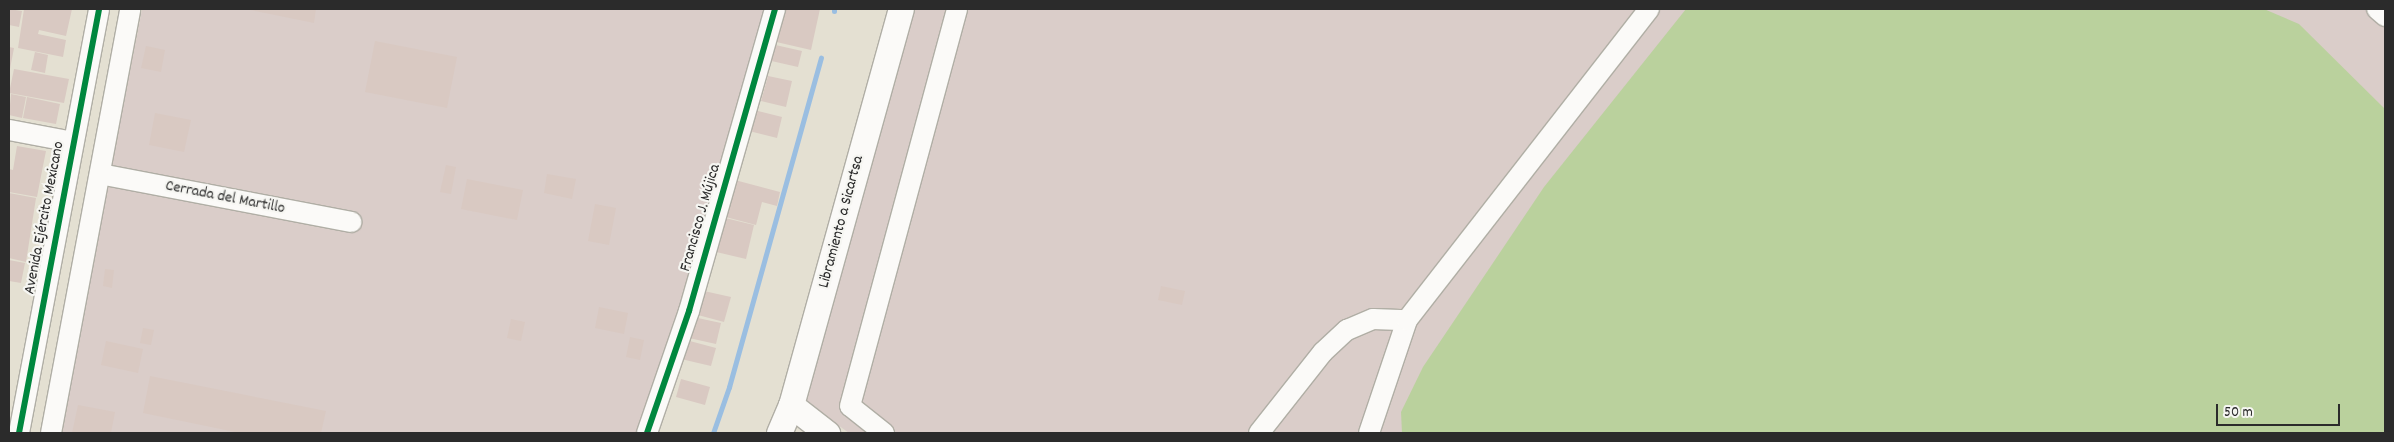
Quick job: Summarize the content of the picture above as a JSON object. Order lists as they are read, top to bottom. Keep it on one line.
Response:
{"streets":{"main road":["Libramiento a Sicartsa"],"street":["Cerrada del Martillo","Avenida Ejército Mexicano","Francisco J. Mújica"]},"scale_bar":"50 m"}
